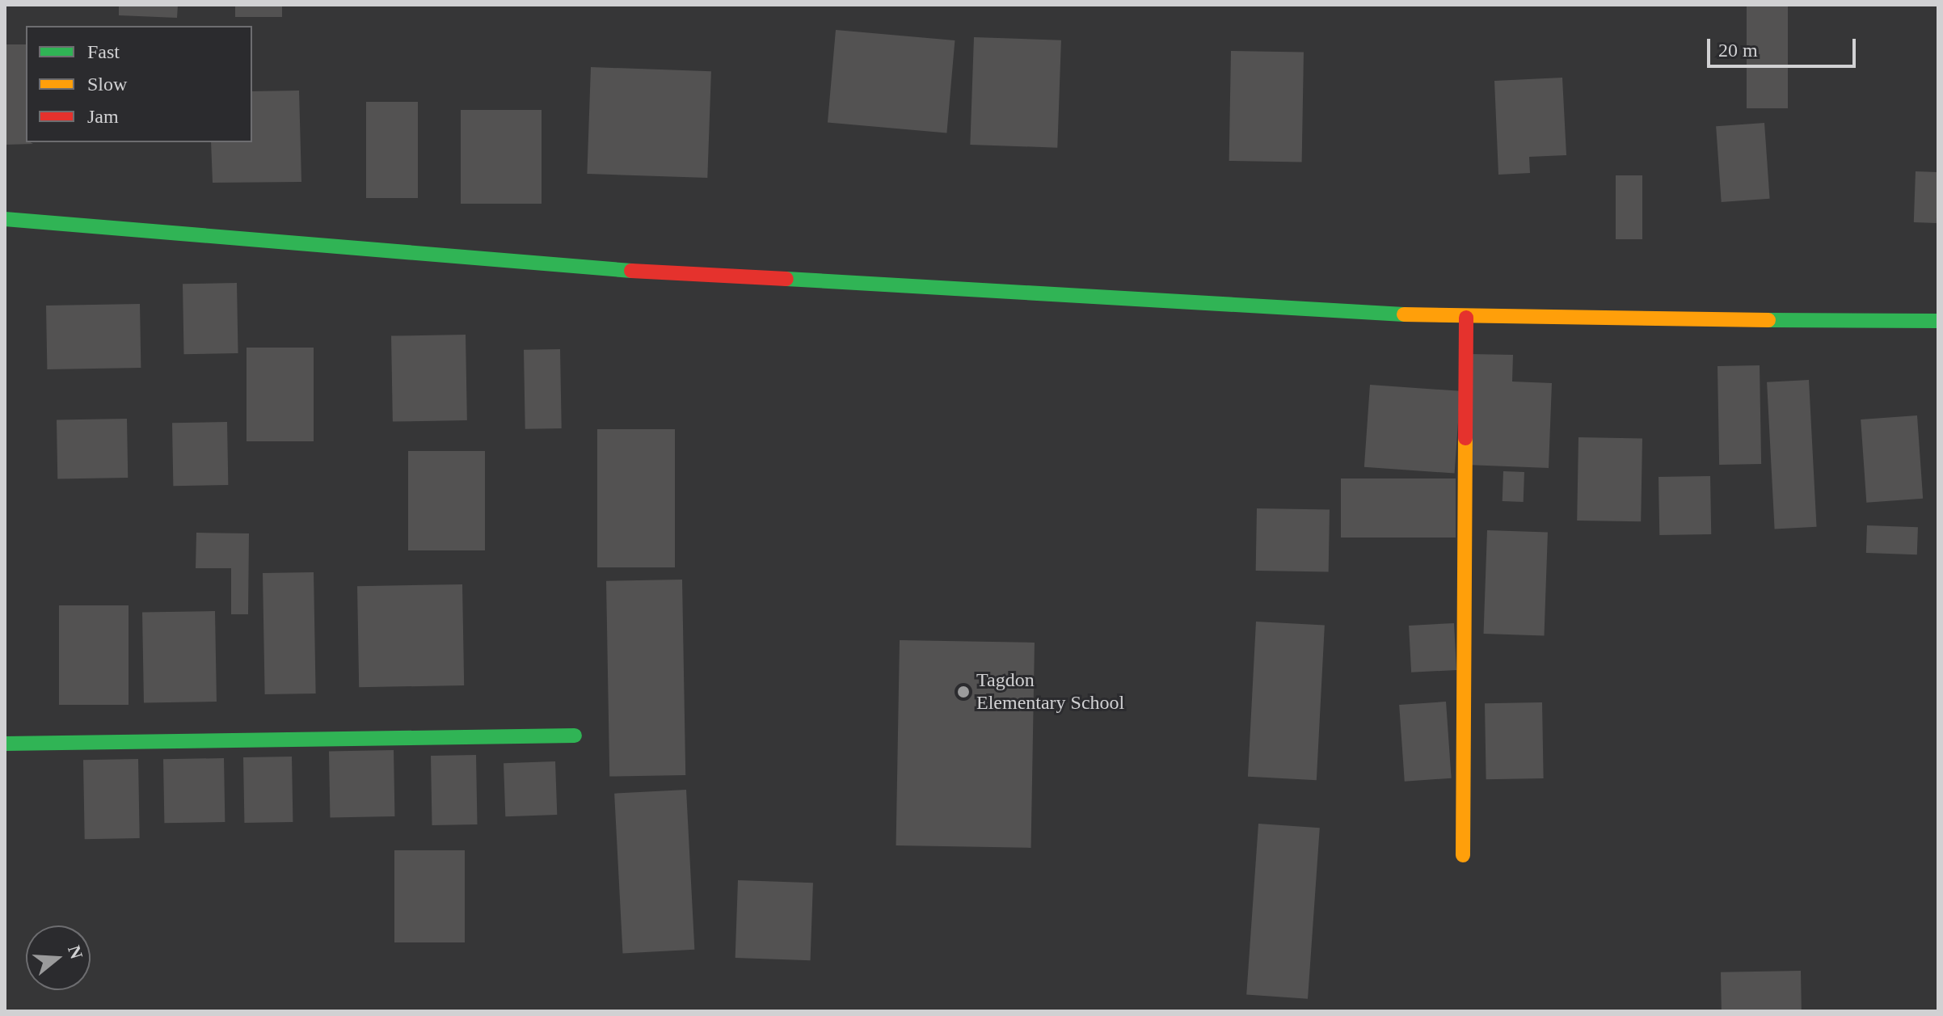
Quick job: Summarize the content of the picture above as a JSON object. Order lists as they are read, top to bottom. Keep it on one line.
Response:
{"places":["Tagdon Elementary School"],"legend":["Fast","Slow","Jam"],"scale_bar":"20 m","north":"right"}
